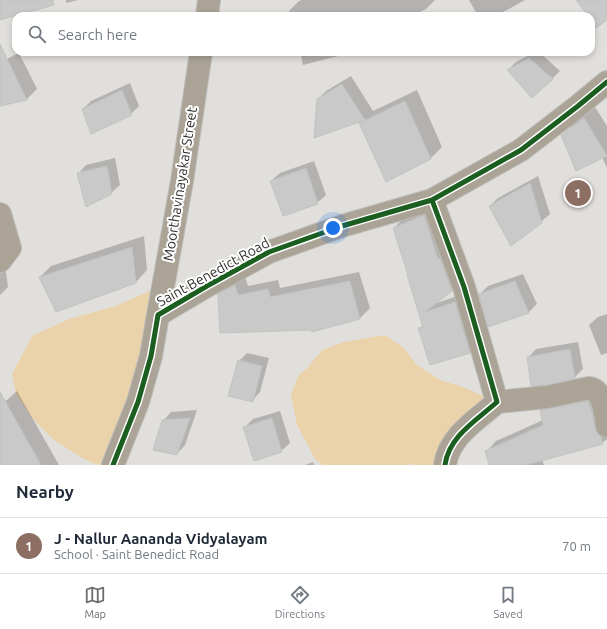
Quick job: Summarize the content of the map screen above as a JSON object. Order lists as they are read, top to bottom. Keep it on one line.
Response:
{"streets":{"street":["Moorthavinayakar Street","Saint Benedict Road"]},"crossings":[["Moorthavinayakar Street","Saint Benedict Road"]],"page":{"search":"Search here","pins":"1","heading":"Nearby","list":[{"mark":"1","name":"J - Nallur Aananda Vidyalayam","note":"School · Saint Benedict Road","value":"70 m"}],"nav":["Map","Directions","Saved"]}}
